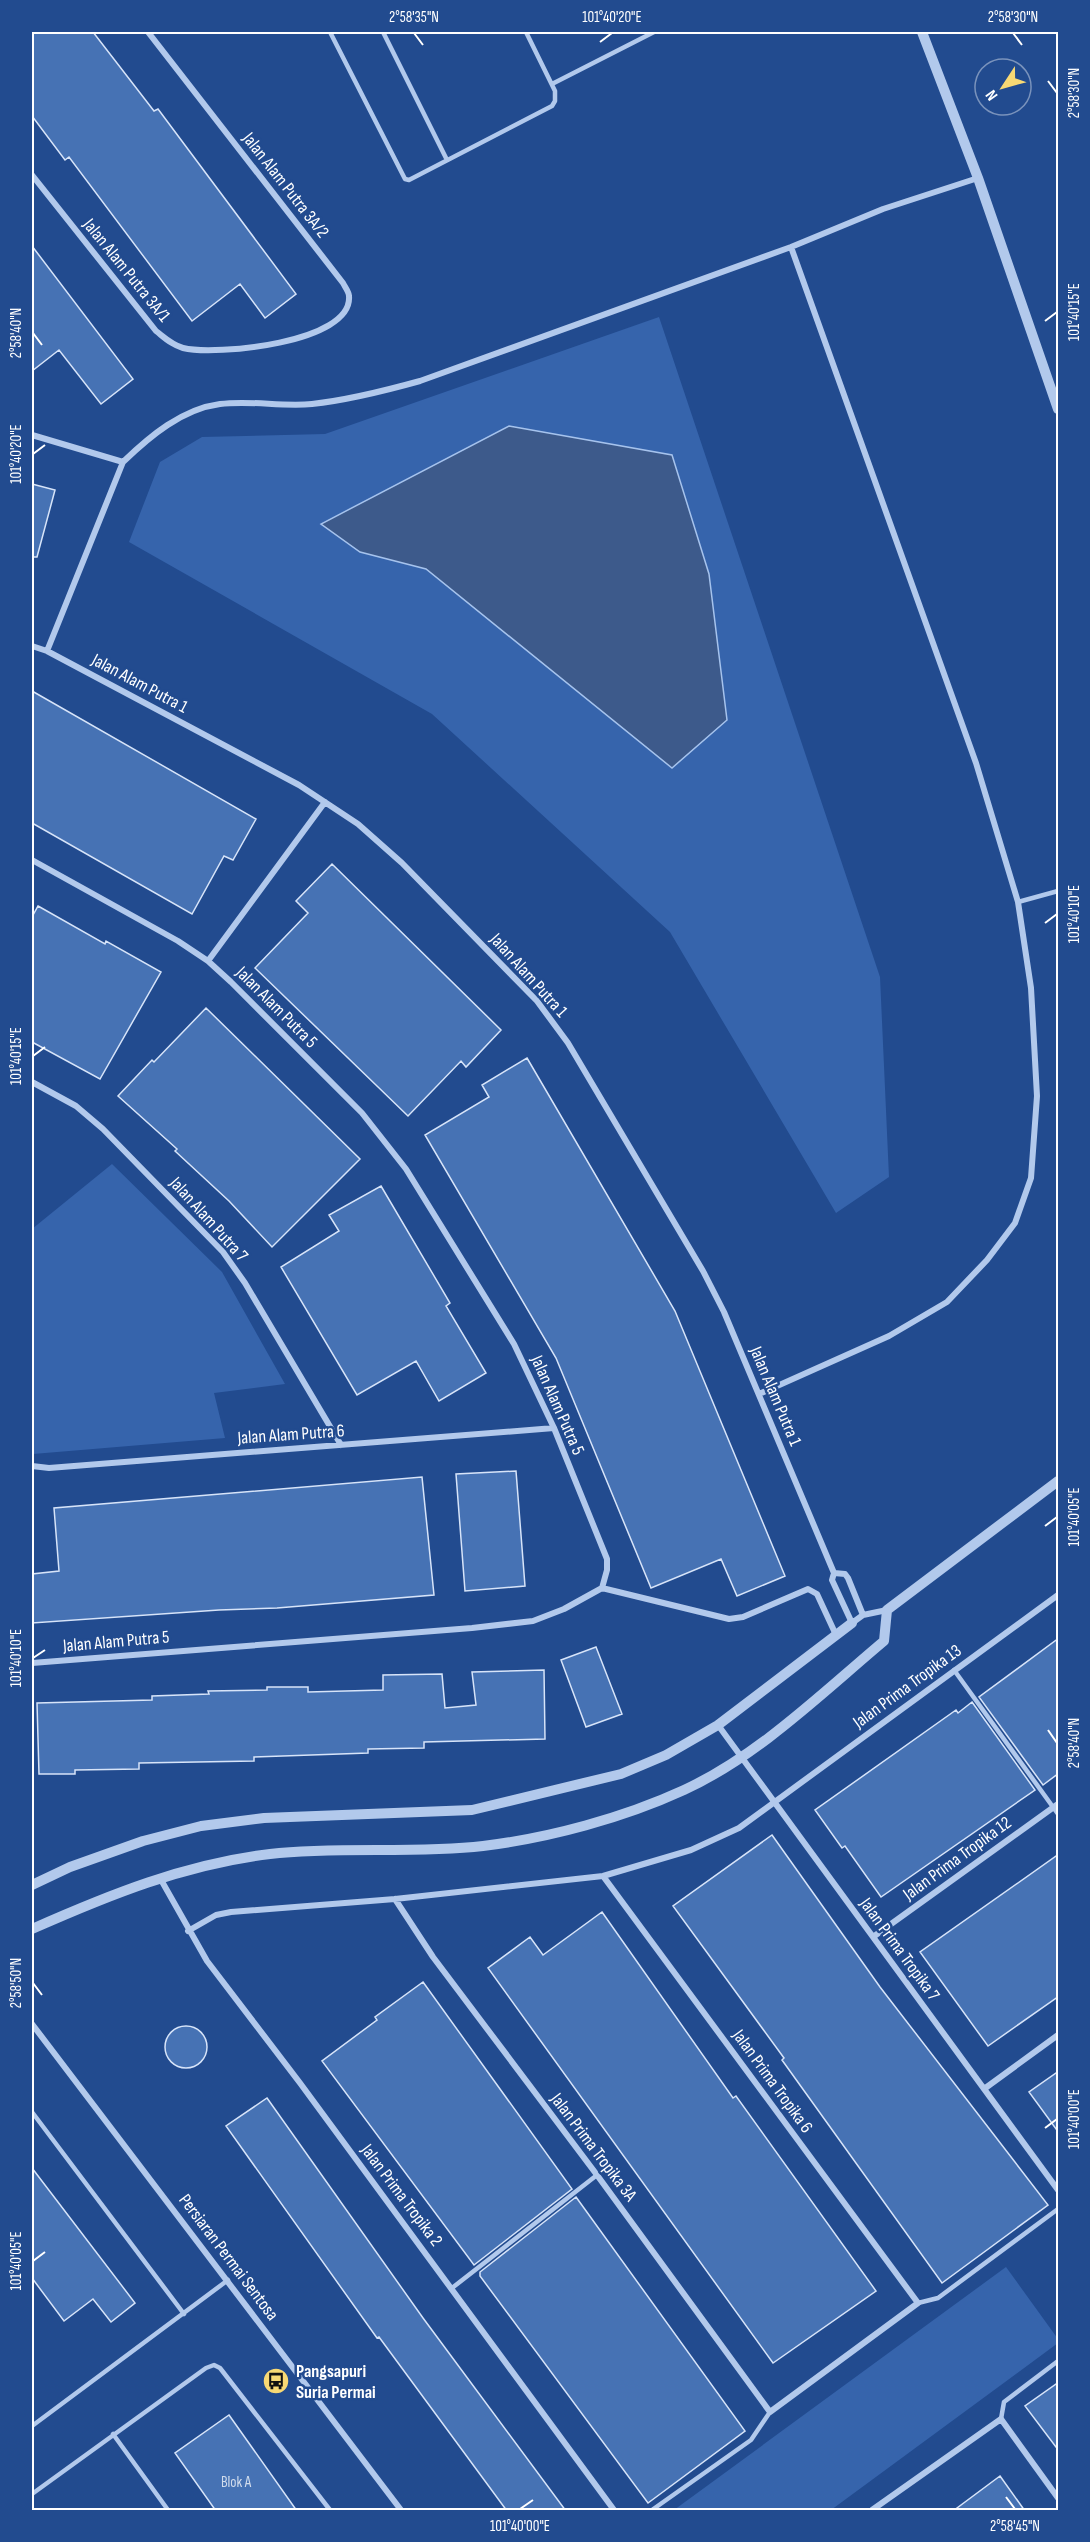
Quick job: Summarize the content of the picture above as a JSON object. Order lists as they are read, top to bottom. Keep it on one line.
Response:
{"streets":{"street":["Jalan Alam Putra 3A/2","Jalan Alam Putra 3A/1","Jalan Alam Putra 1","Jalan Alam Putra 5","Jalan Alam Putra 7","Jalan Alam Putra 6","Jalan Prima Tropika 13","Jalan Prima Tropika 12","Jalan Prima Tropika 7","Jalan Prima Tropika 6","Jalan Prima Tropika 3A","Jalan Prima Tropika 2","Persiaran Permai Sentosa"]},"crossings":[["Jalan Alam Putra 3A/2","Jalan Alam Putra 3A/1"],["Jalan Alam Putra 5","Jalan Alam Putra 6"],["Jalan Alam Putra 7","Jalan Alam Putra 6"],["Jalan Prima Tropika 13","Jalan Prima Tropika 7"],["Jalan Prima Tropika 13","Jalan Prima Tropika 6"],["Jalan Prima Tropika 13","Jalan Prima Tropika 3A"],["Jalan Prima Tropika 13","Jalan Prima Tropika 2"],["Jalan Prima Tropika 12","Jalan Prima Tropika 7"]],"places":{"bus stop":["Pangsapuri Suria Permai"]},"house_numbers":["Blok A"],"north":"bottom left","coordinates":["2°58'35\"N","101°40'20\"E","2°58'30\"N","101°40'15\"E","2°58'40\"N","101°40'10\"E","101°40'05\"E","2°58'50\"N","101°40'00\"E","2°58'45\"N"]}
